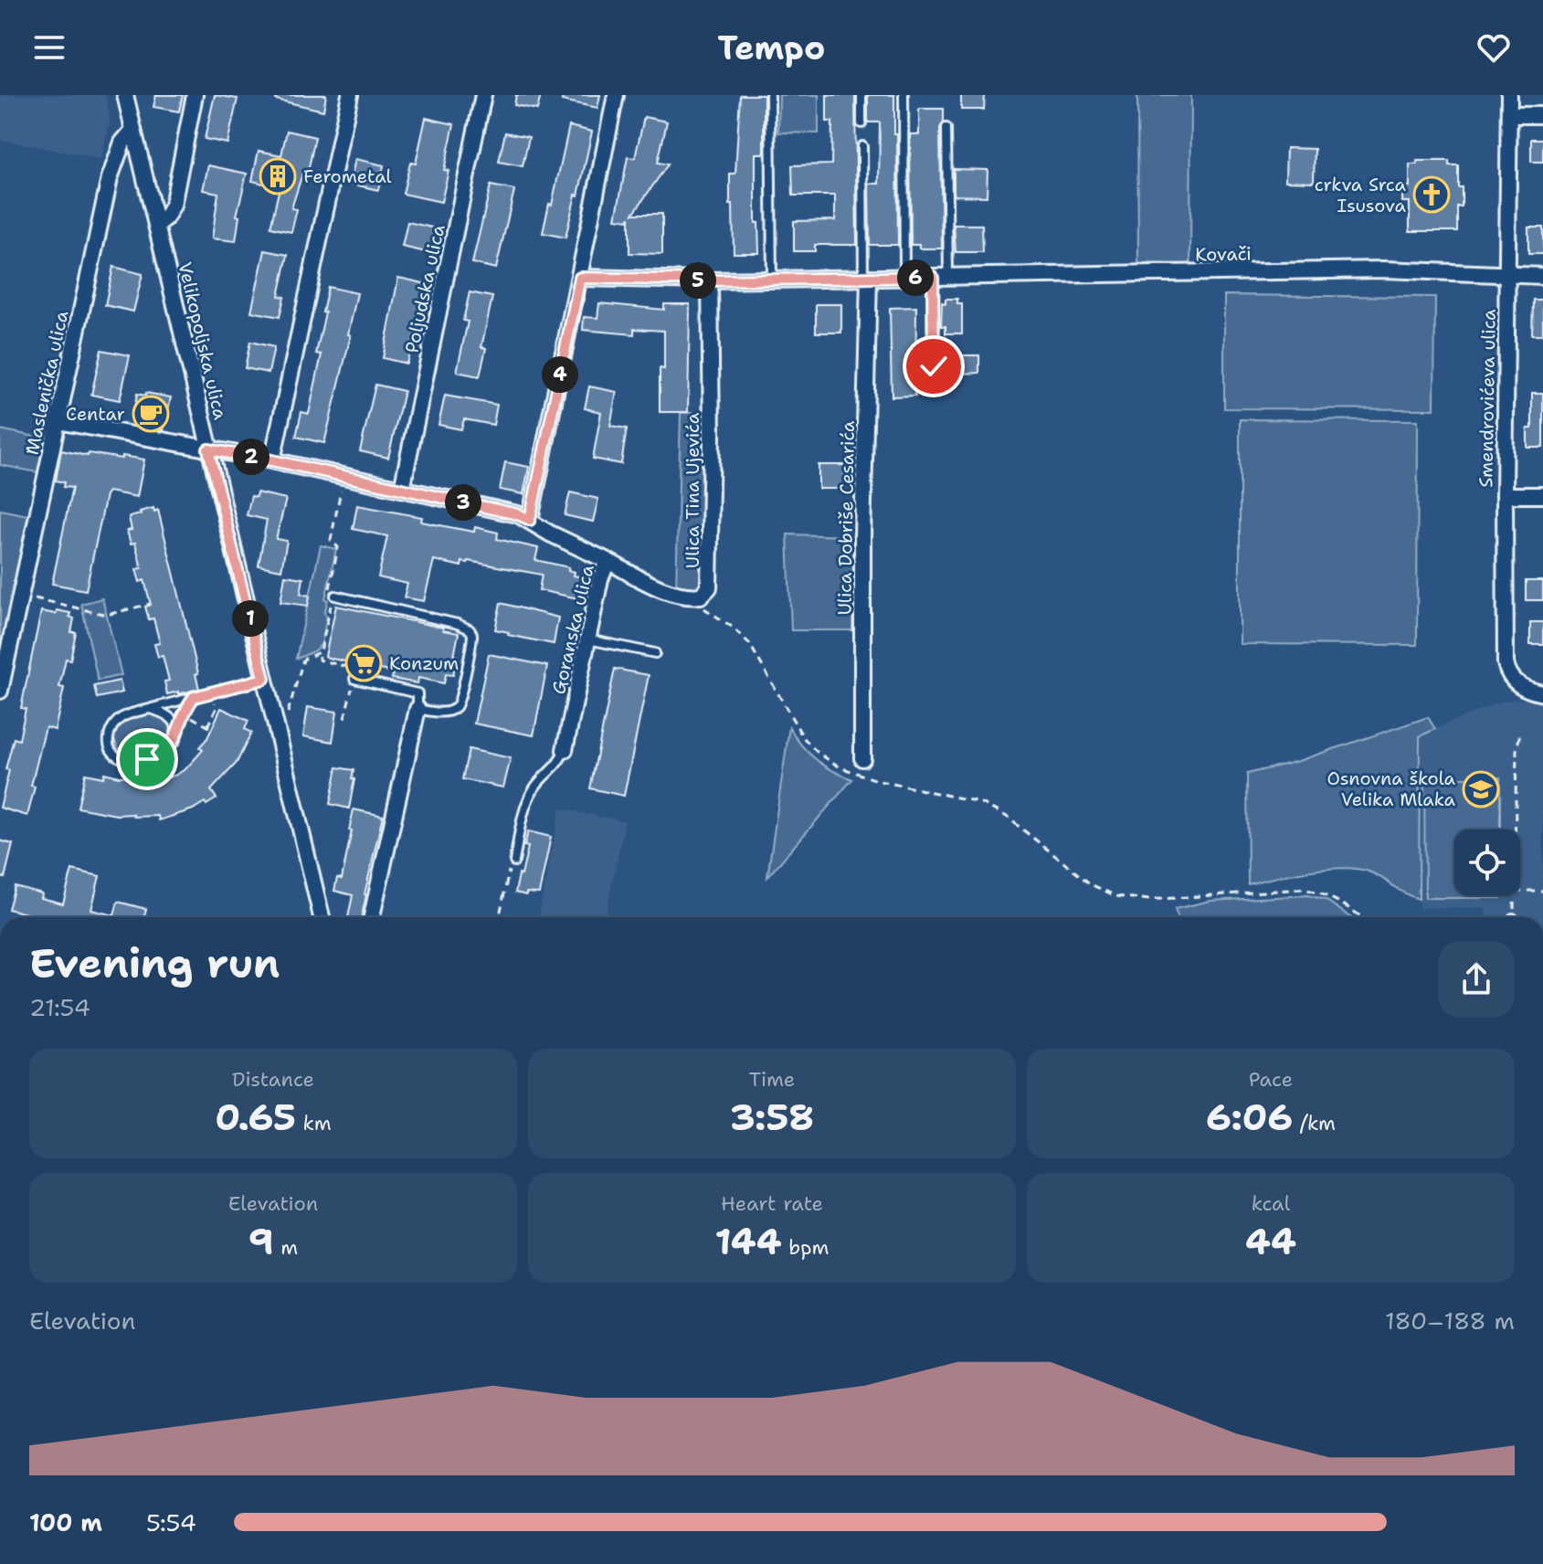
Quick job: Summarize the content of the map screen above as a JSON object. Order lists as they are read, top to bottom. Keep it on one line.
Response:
{"streets":{"street":["Kovači","Poljudska ulica","Velikopoljska ulica","Maslenička ulica","Smendrovićeva ulica","Ulica Tina Ujevića","Ulica Dobriše Cesarića","Goranska ulica"]},"crossings":[["Kovači","Smendrovićeva ulica"],["Kovači","Ulica Tina Ujevića"],["Kovači","Ulica Dobriše Cesarića"],["Poljudska ulica","Goranska ulica"],["Velikopoljska ulica","Maslenička ulica"],["Velikopoljska ulica","Goranska ulica"],["Maslenička ulica","Goranska ulica"],["Ulica Tina Ujevića","Goranska ulica"]],"places":{"building":["Ferometal"],"church":["crkva Srca Isusova"],"cafe":["Centar"],"supermarket":["Konzum"],"school or university":["Osnovna škola Velika Mlaka"]},"page":{"header":"Tempo","pins":["6","5","4","2","3","1"],"heading":["Evening run","21:54"],"stats":[["Distance","0.65 km"],["Time","3:58"],["Pace","6:06 /km"],["Elevation","9 m"],["Heart rate","144 bpm"],["kcal","44"]],"chart":["Elevation","180–188 m"],"list":[{"name":"100 m","note":"5:54"}]}}
